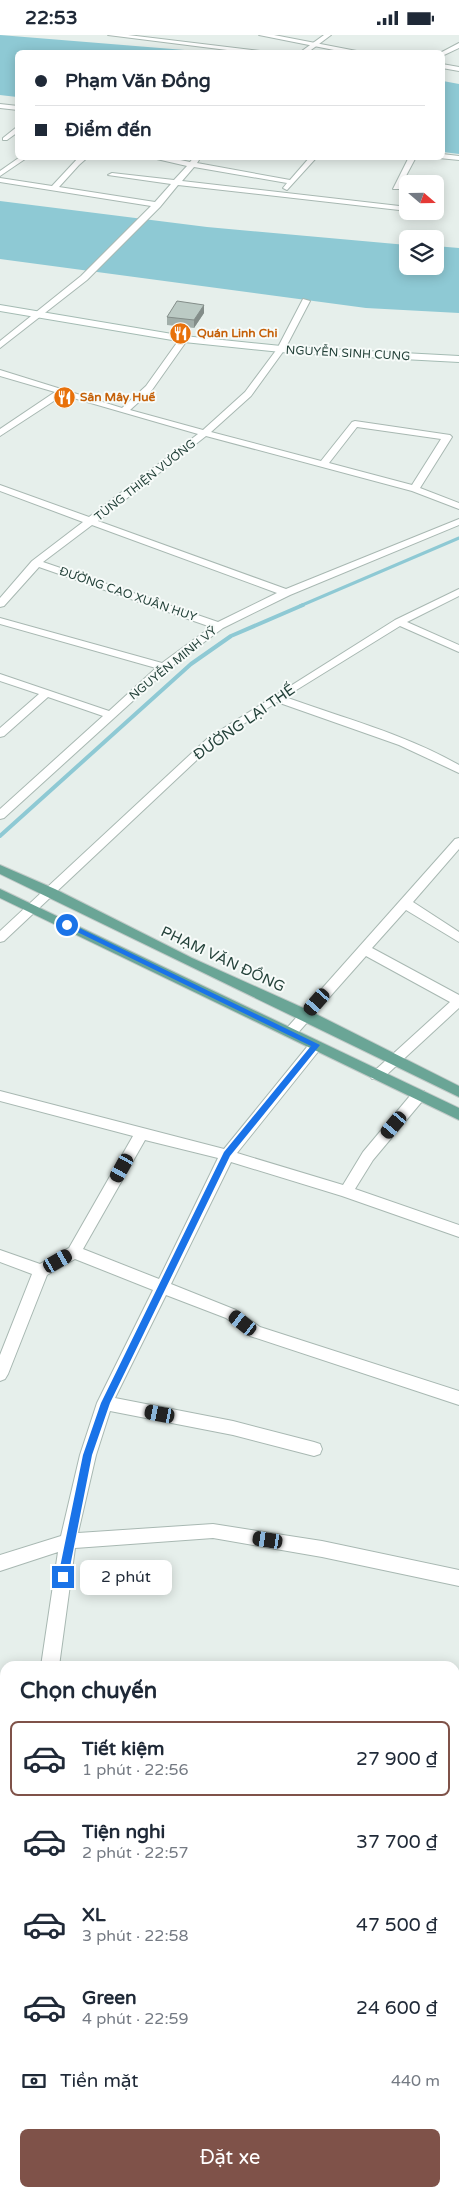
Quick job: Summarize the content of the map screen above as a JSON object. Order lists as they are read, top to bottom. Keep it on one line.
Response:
{"streets":{"main road":["NGUYỄN SINH CUNG","PHẠM VĂN ĐỒNG"],"street":["TÙNG THIỆN VƯƠNG","ĐƯỜNG CAO XUÂN HUY","NGUYỄN MINH VỸ","ĐƯỜNG LẠI THẾ"]},"crossings":[["NGUYỄN SINH CUNG","TÙNG THIỆN VƯƠNG"],["TÙNG THIỆN VƯƠNG","ĐƯỜNG CAO XUÂN HUY"],["ĐƯỜNG CAO XUÂN HUY","NGUYỄN MINH VỸ"],["ĐƯỜNG LẠI THẾ","PHẠM VĂN ĐỒNG"]],"places":{"restaurant":["Quán Linh Chi","Sân Mây Huế"]},"north":"right","page":{"status":"22:53","banner":["Phạm Văn Đồng","Điểm đến"],"bubble":"2 phút","heading":"Chọn chuyến","list":[{"name":"Tiết kiệm","note":"1 phút · 22:56","value":"27 900 ₫"},{"name":"Tiện nghi","note":"2 phút · 22:57","value":"37 700 ₫"},{"name":"XL","note":"3 phút · 22:58","value":"47 500 ₫"},{"name":"Green","note":"4 phút · 22:59","value":"24 600 ₫"}],"pay":["Tiền mặt","440 m"],"buttons":"Đặt xe"}}
